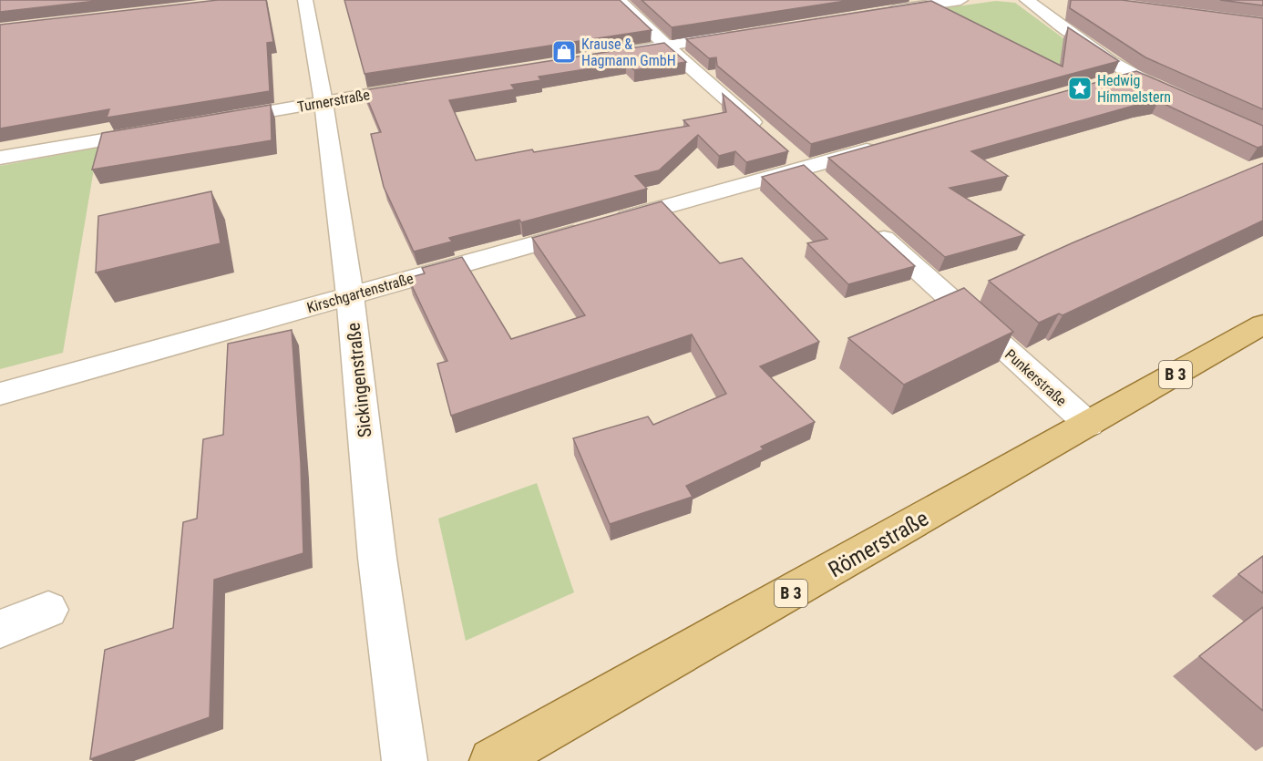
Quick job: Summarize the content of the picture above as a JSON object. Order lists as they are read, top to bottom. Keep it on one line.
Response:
{"streets":{"main road":["B 3","Römerstraße"],"street":["Turnerstraße","Kirschgartenstraße","Punkerstraße","Sickingenstraße"]},"crossings":[["Turnerstraße","Sickingenstraße"],["Kirschgartenstraße","Sickingenstraße"],["Punkerstraße","Römerstraße"]],"places":{"shop":["Krause & Hagmann GmbH"],"place":["Hedwig Himmelstern"]}}
